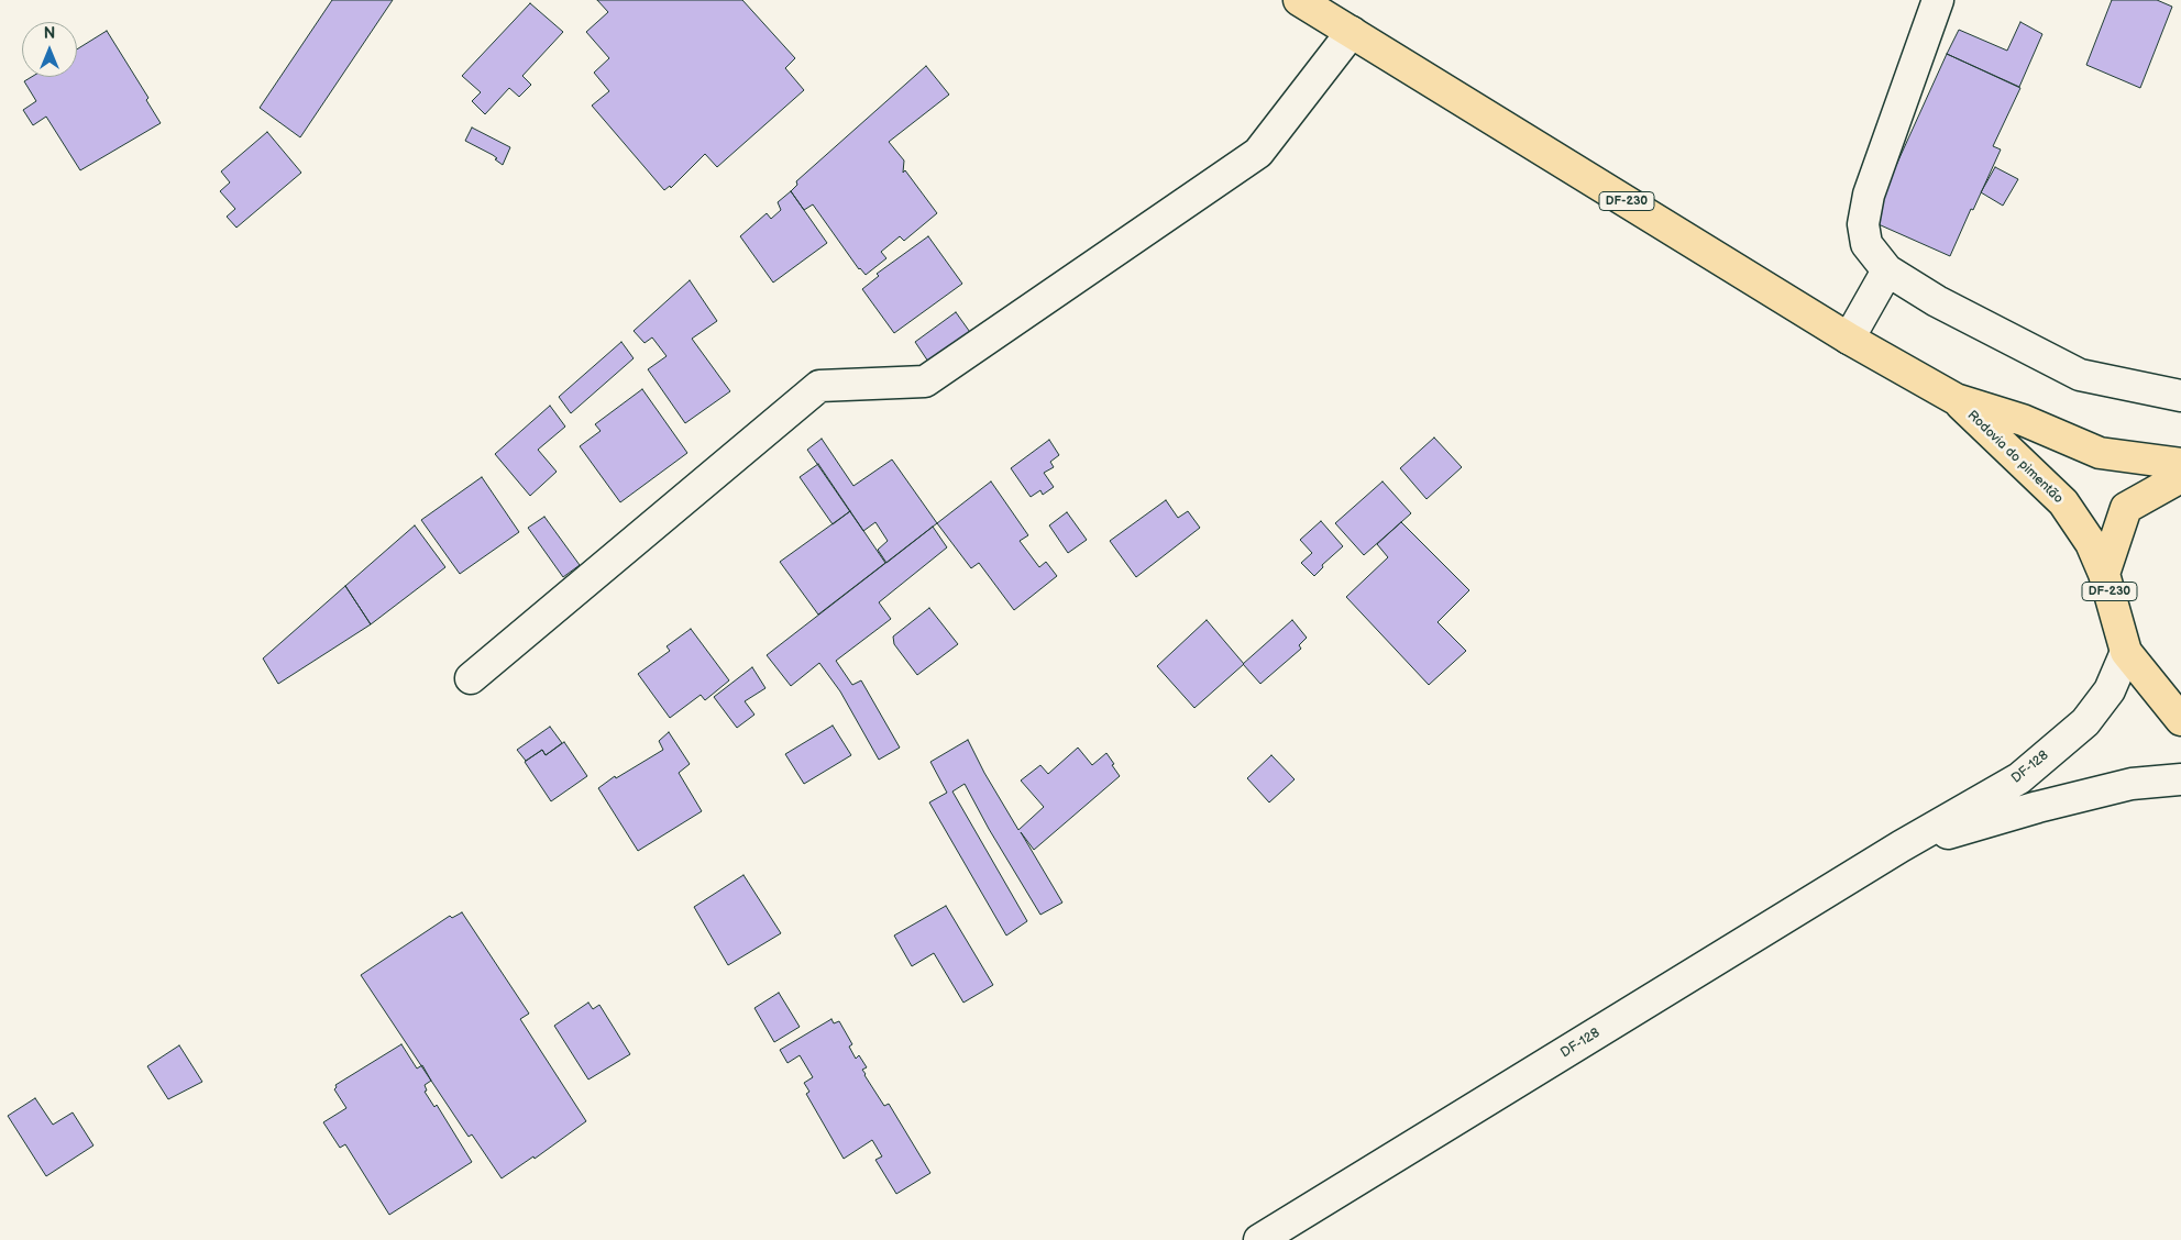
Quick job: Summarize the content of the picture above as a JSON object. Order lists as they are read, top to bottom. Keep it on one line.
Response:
{"streets":{"main road":["DF-230","Rodovia do pimentão"],"street":["DF-128"]},"crossings":[["DF-230","Rodovia do pimentão"],["DF-230","DF-128"]],"north":"top"}
